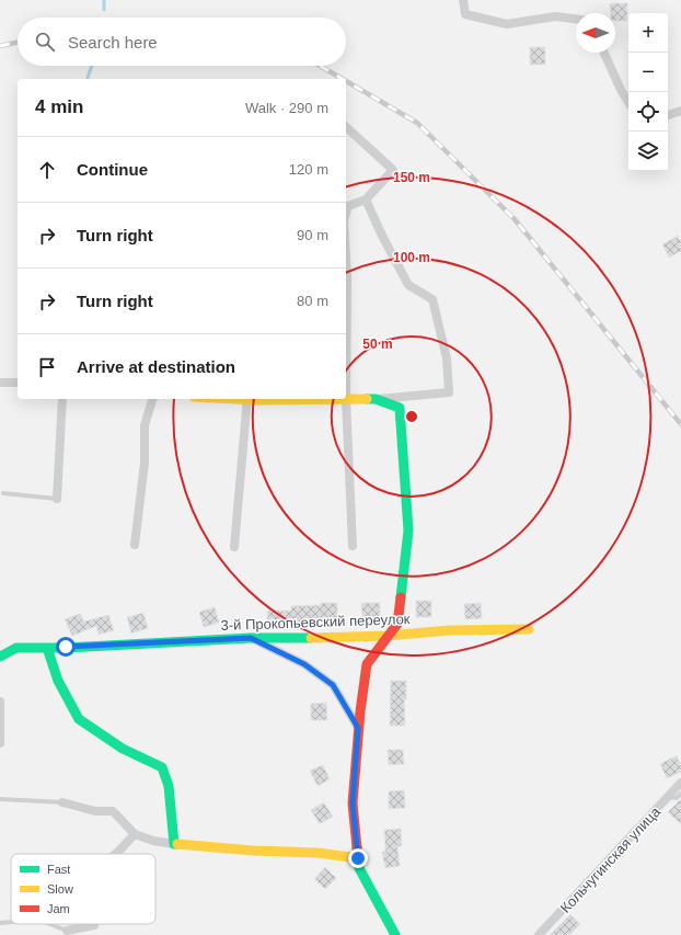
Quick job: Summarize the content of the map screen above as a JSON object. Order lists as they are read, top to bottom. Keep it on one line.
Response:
{"streets":{"street":["3-й Прокопьевский переулок","Кольчугинская улица"]},"legend":["Fast","Slow","Jam"],"north":"left","page":{"map_buttons":["+","−"],"search":"Search here","heading":["4 min","Walk · 290 m"],"list":[["Continue","120 m"],["Turn right","90 m"],["Turn right","80 m"],"Arrive at destination"]},"rings":["150 m","100 m","50 m"]}
